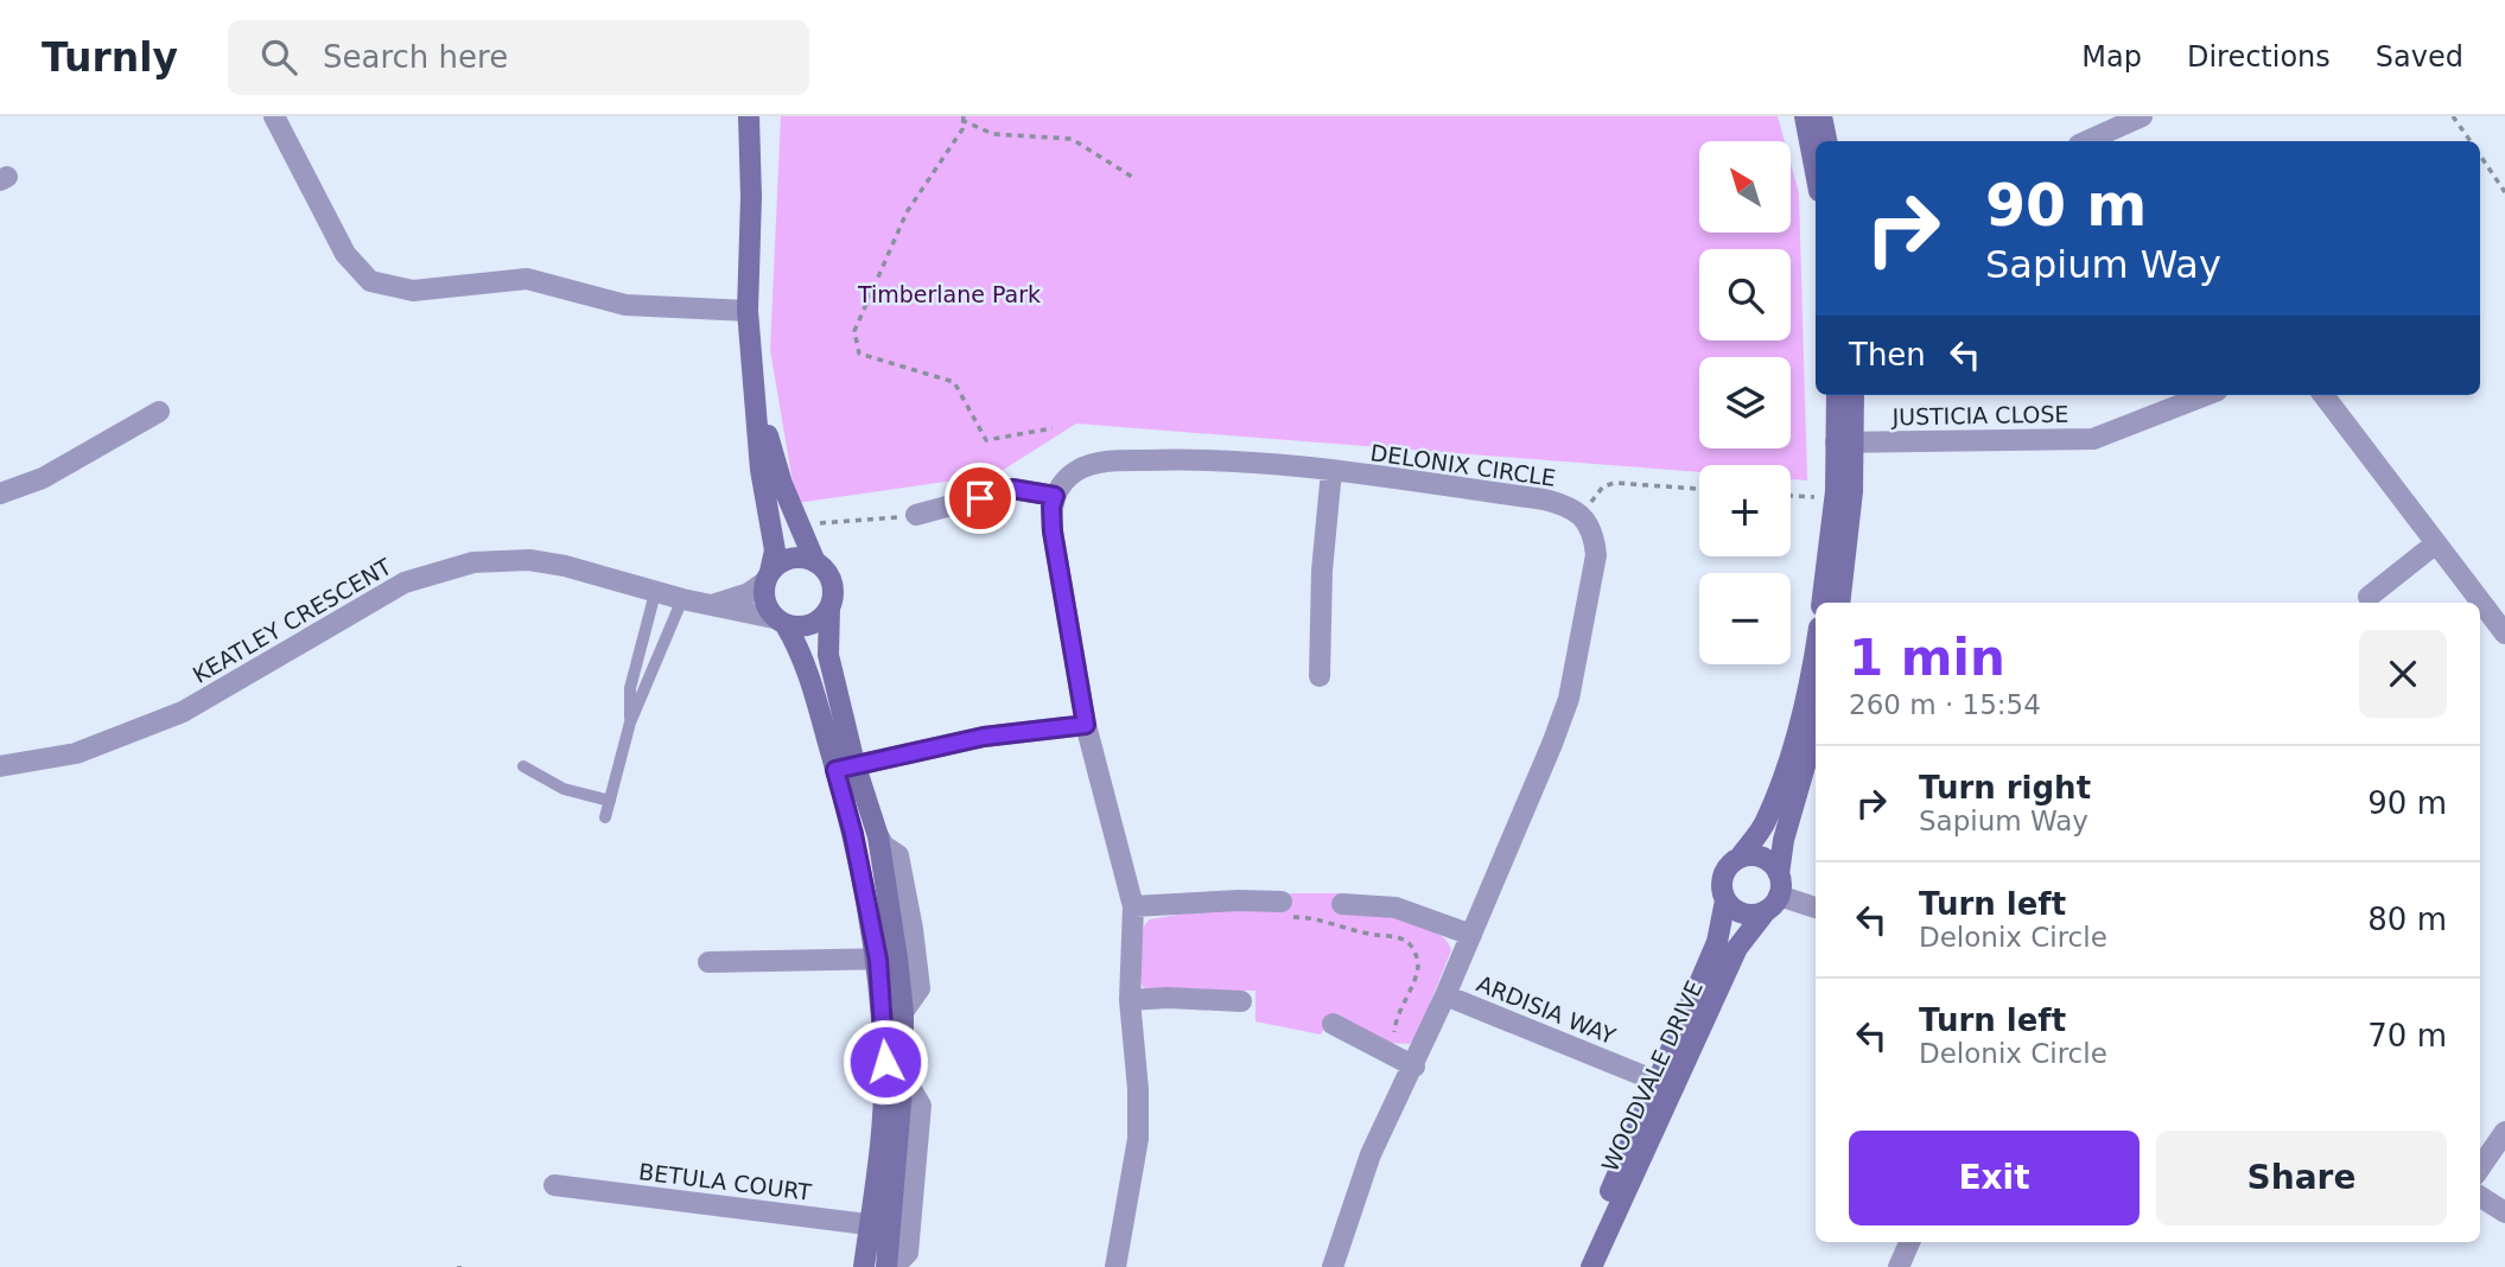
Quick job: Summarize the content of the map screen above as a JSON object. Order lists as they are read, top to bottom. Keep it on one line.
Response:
{"streets":{"street":["JUSTICIA CLOSE","DELONIX CIRCLE","KEATLEY CRESCENT","ARDISIA WAY","WOODVALE DRIVE","BETULA COURT"]},"crossings":[["ARDISIA WAY","WOODVALE DRIVE"]],"parks":["Timberlane Park"],"north":"top left","page":{"header":"Turnly","search":"Search here","nav":["Map","Directions","Saved"],"map_buttons":["+","−"],"turn":["90 m","Sapium Way"],"then":"Then","heading":["1 min","260 m · 15:54"],"list":[{"name":"Turn right","note":"Sapium Way","value":"90 m"},{"name":"Turn left","note":"Delonix Circle","value":"80 m"},{"name":"Turn left","note":"Delonix Circle","value":"70 m"}],"buttons":["Exit","Share"]}}
